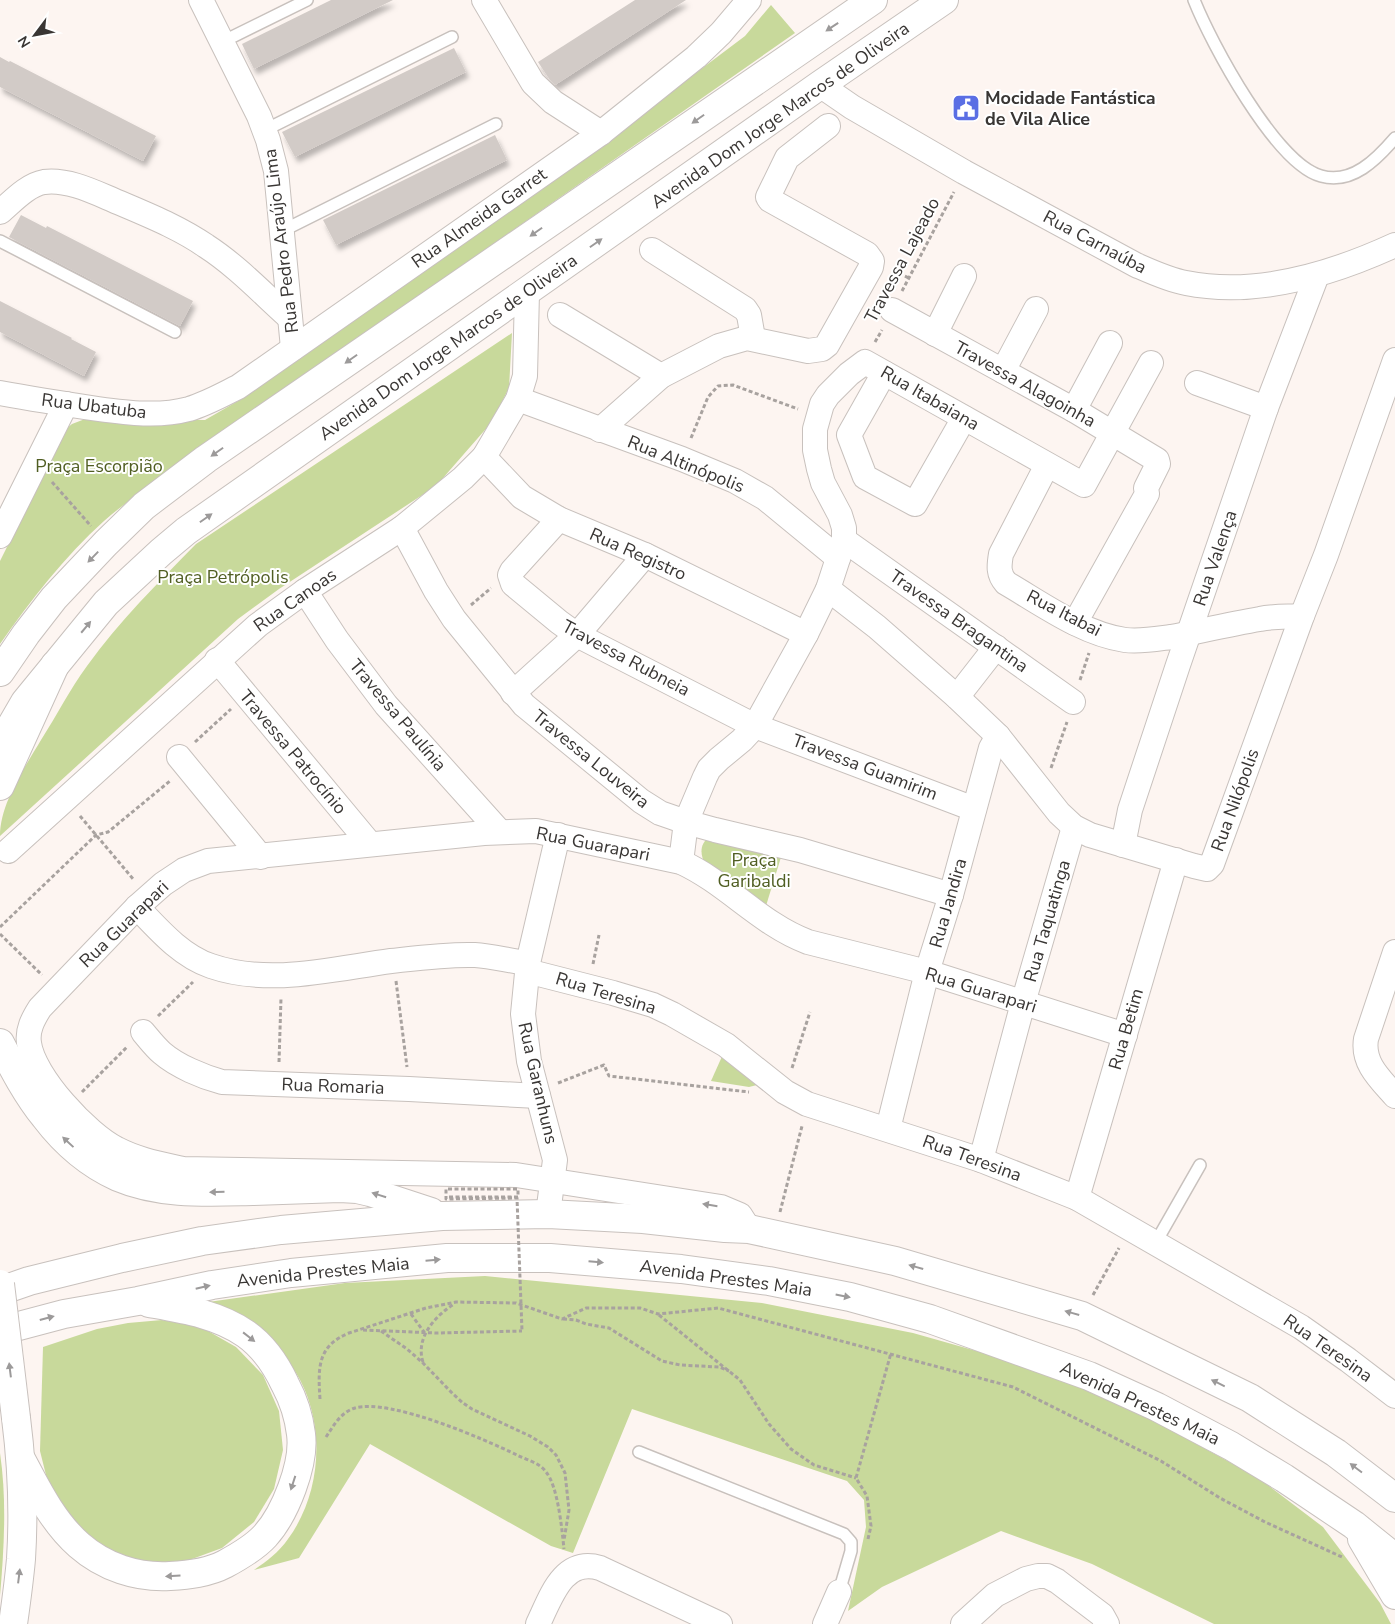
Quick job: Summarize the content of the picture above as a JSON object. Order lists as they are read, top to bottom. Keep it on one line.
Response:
{"streets":{"main road":["Avenida Dom Jorge Marcos de Oliveira","Avenida Prestes Maia"],"street":["Rua Almeida Garret","Rua Pedro Araújo Lima","Rua Carnaúba","Travessa Alagoinha","Rua Itabaiana","Rua Ubatuba","Rua Altinópolis","Rua Registro","Rua Valença","Rua Canoas","Rua Itabai","Travessa Bragantina","Travessa Rubneia","Travessa Paulínia","Travessa Patrocínio","Travessa Louveira","Travessa Guamirim","Rua Nilópolis","Rua Guarapari","Rua Jandira","Rua Taquatinga","Rua Teresina","Rua Betim","Rua Garanhuns","Rua Romaria"],"path":["Travessa Lajeado"]},"crossings":[["Avenida Dom Jorge Marcos de Oliveira","Rua Carnaúba"],["Avenida Dom Jorge Marcos de Oliveira","Rua Canoas"],["Rua Almeida Garret","Rua Pedro Araújo Lima"],["Rua Almeida Garret","Rua Ubatuba"],["Rua Carnaúba","Travessa Lajeado"],["Rua Carnaúba","Rua Valença"],["Travessa Lajeado","Travessa Alagoinha"],["Travessa Lajeado","Rua Itabaiana"],["Travessa Alagoinha","Rua Itabaiana"],["Travessa Alagoinha","Rua Itabai"],["Rua Itabaiana","Rua Altinópolis"],["Rua Itabaiana","Rua Registro"],["Rua Itabaiana","Rua Itabai"],["Rua Itabaiana","Travessa Bragantina"],["Rua Itabaiana","Travessa Rubneia"],["Rua Itabaiana","Travessa Louveira"],["Rua Itabaiana","Travessa Guamirim"],["Rua Itabaiana","Rua Nilópolis"],["Rua Itabaiana","Rua Guarapari"],["Rua Altinópolis","Rua Canoas"],["Rua Altinópolis","Travessa Bragantina"],["Rua Registro","Rua Canoas"],["Rua Valença","Rua Itabai"],["Rua Valença","Rua Nilópolis"],["Rua Canoas","Travessa Paulínia"],["Rua Canoas","Travessa Patrocínio"],["Rua Canoas","Travessa Louveira"],["Rua Itabai","Rua Nilópolis"],["Travessa Rubneia","Travessa Guamirim"],["Travessa Paulínia","Rua Guarapari"],["Travessa Patrocínio","Rua Guarapari"],["Travessa Louveira","Rua Jandira"],["Travessa Guamirim","Rua Jandira"],["Rua Nilópolis","Rua Jandira"],["Rua Nilópolis","Rua Taquatinga"],["Rua Nilópolis","Rua Betim"],["Rua Guarapari","Rua Jandira"],["Rua Guarapari","Rua Taquatinga"],["Rua Guarapari","Rua Teresina"],["Rua Guarapari","Rua Betim"],["Rua Guarapari","Rua Garanhuns"],["Rua Jandira","Rua Teresina"],["Rua Taquatinga","Rua Teresina"],["Rua Teresina","Rua Betim"],["Rua Teresina","Rua Garanhuns"],["Rua Garanhuns","Rua Romaria"]],"parks":["Praça Escorpião","Praça Petrópolis","Praça Garibaldi"],"places":{"public building":["Mocidade Fantástica de Vila Alice"]},"north":"bottom left"}
